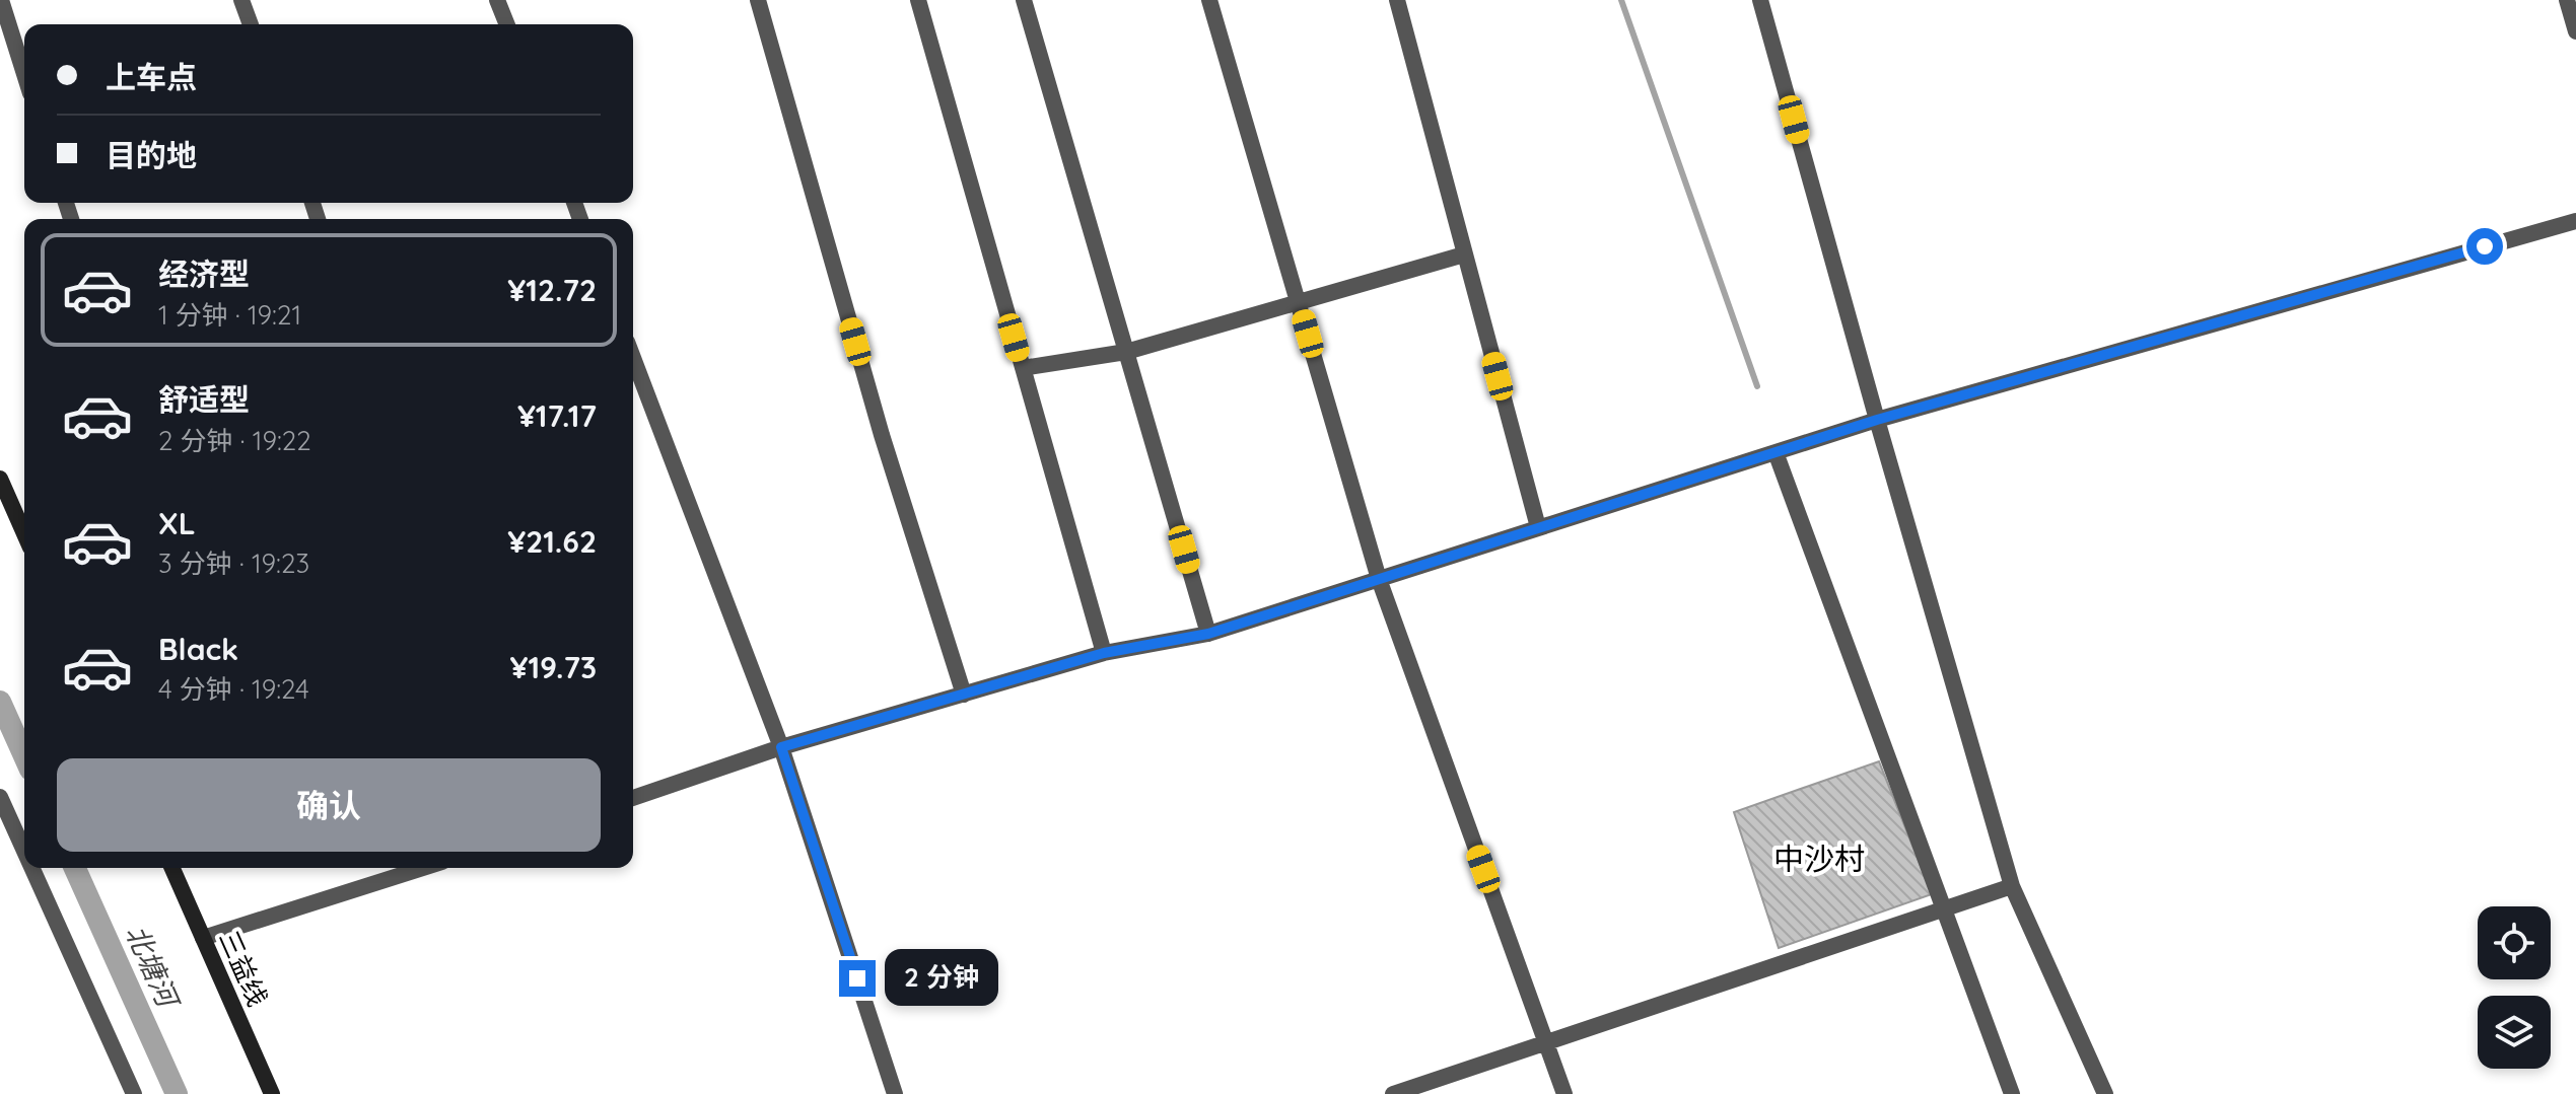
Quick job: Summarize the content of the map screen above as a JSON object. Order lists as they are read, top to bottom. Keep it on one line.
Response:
{"streets":{"main road":["三益线"]},"districts":["中沙村"],"water":["北塘河"],"page":{"banner":["上车点","目的地"],"list":[{"name":"经济型","note":"1 分钟 · 19:21","value":"¥12.72"},{"name":"舒适型","note":"2 分钟 · 19:22","value":"¥17.17"},{"name":"XL","note":"3 分钟 · 19:23","value":"¥21.62"},{"name":"Black","note":"4 分钟 · 19:24","value":"¥19.73"}],"buttons":"确认","bubble":"2 分钟"}}
